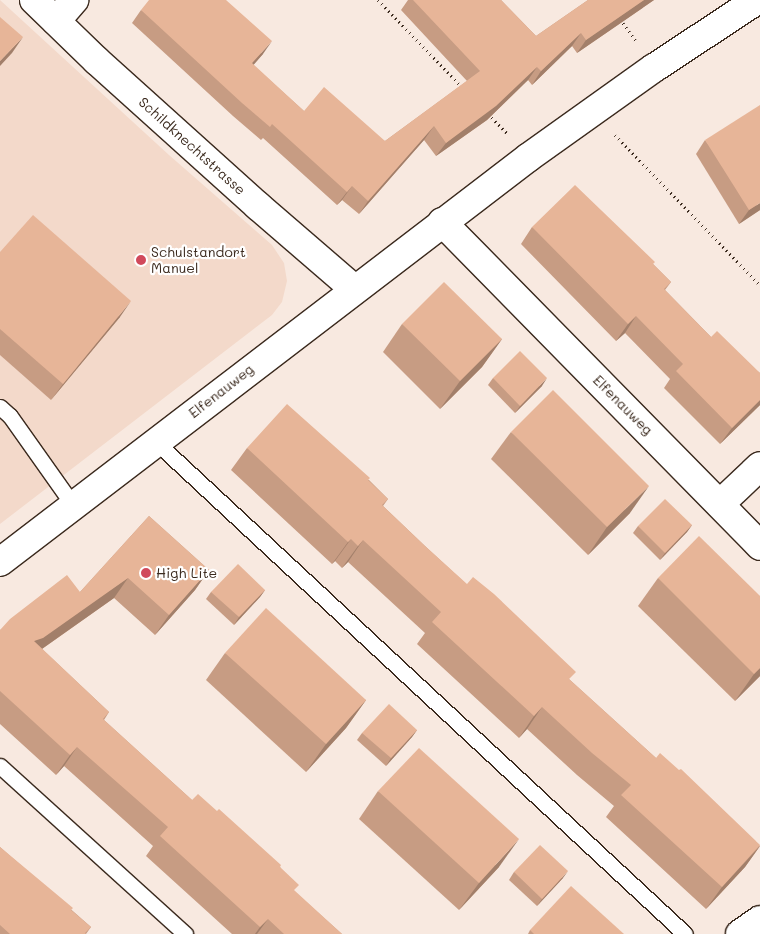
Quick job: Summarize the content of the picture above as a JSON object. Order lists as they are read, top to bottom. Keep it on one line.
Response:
{"streets":{"street":["Schildknechtstrasse","Elfenauweg"]},"crossings":[["Schildknechtstrasse","Elfenauweg"]],"places":["Schulstandort Manuel","High Lite"]}
